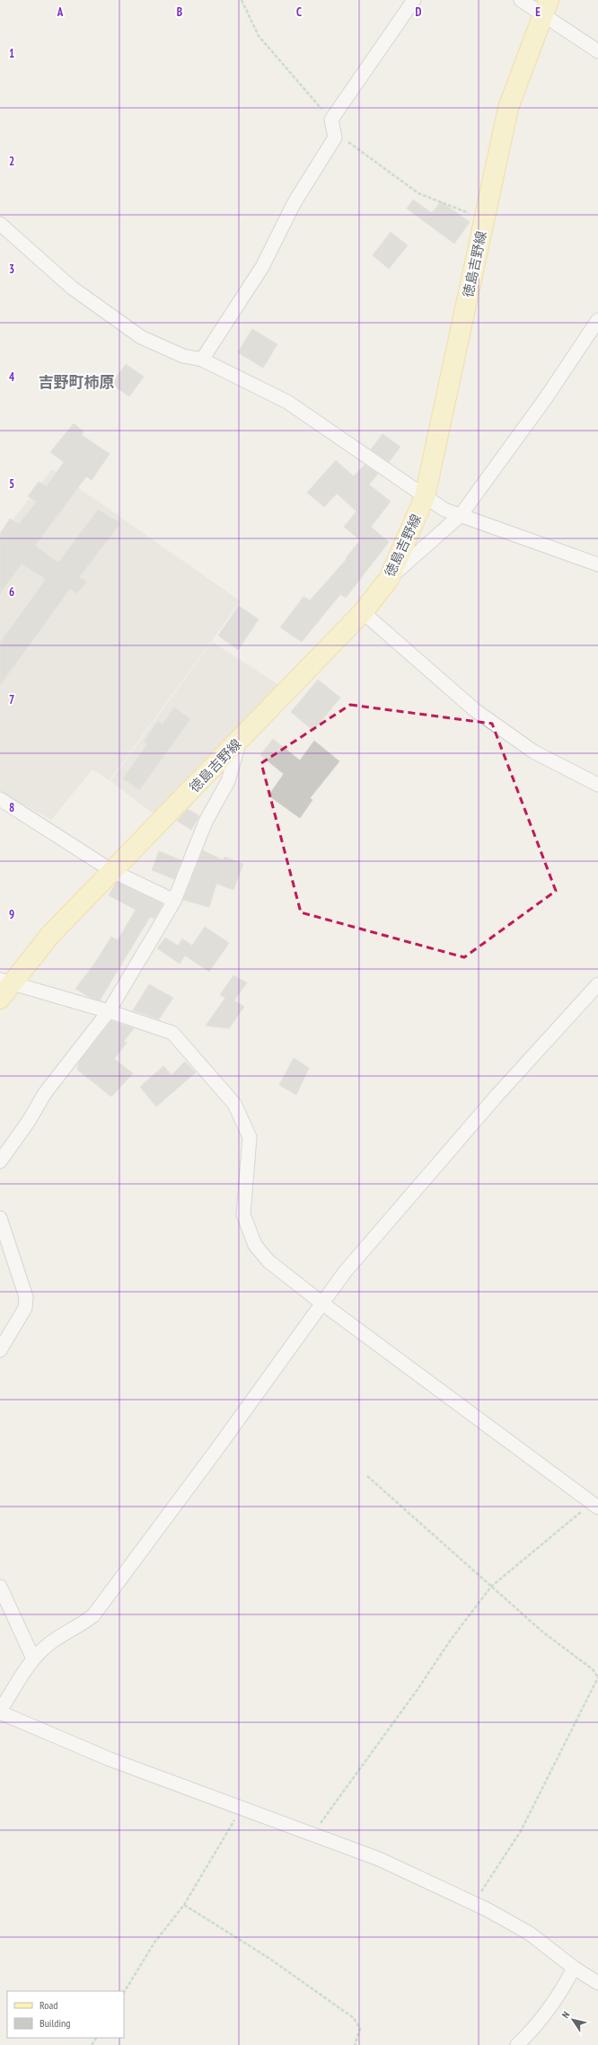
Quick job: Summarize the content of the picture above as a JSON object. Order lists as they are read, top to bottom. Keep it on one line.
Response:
{"streets":{"main road":["徳島吉野線"]},"districts":["吉野町柿原"],"legend":["Road","Building"],"north":"top left","grid":{"columns":["A","B","C","D","E"],"rows":["1","2","3","4","5","6","7","8","9"]}}
